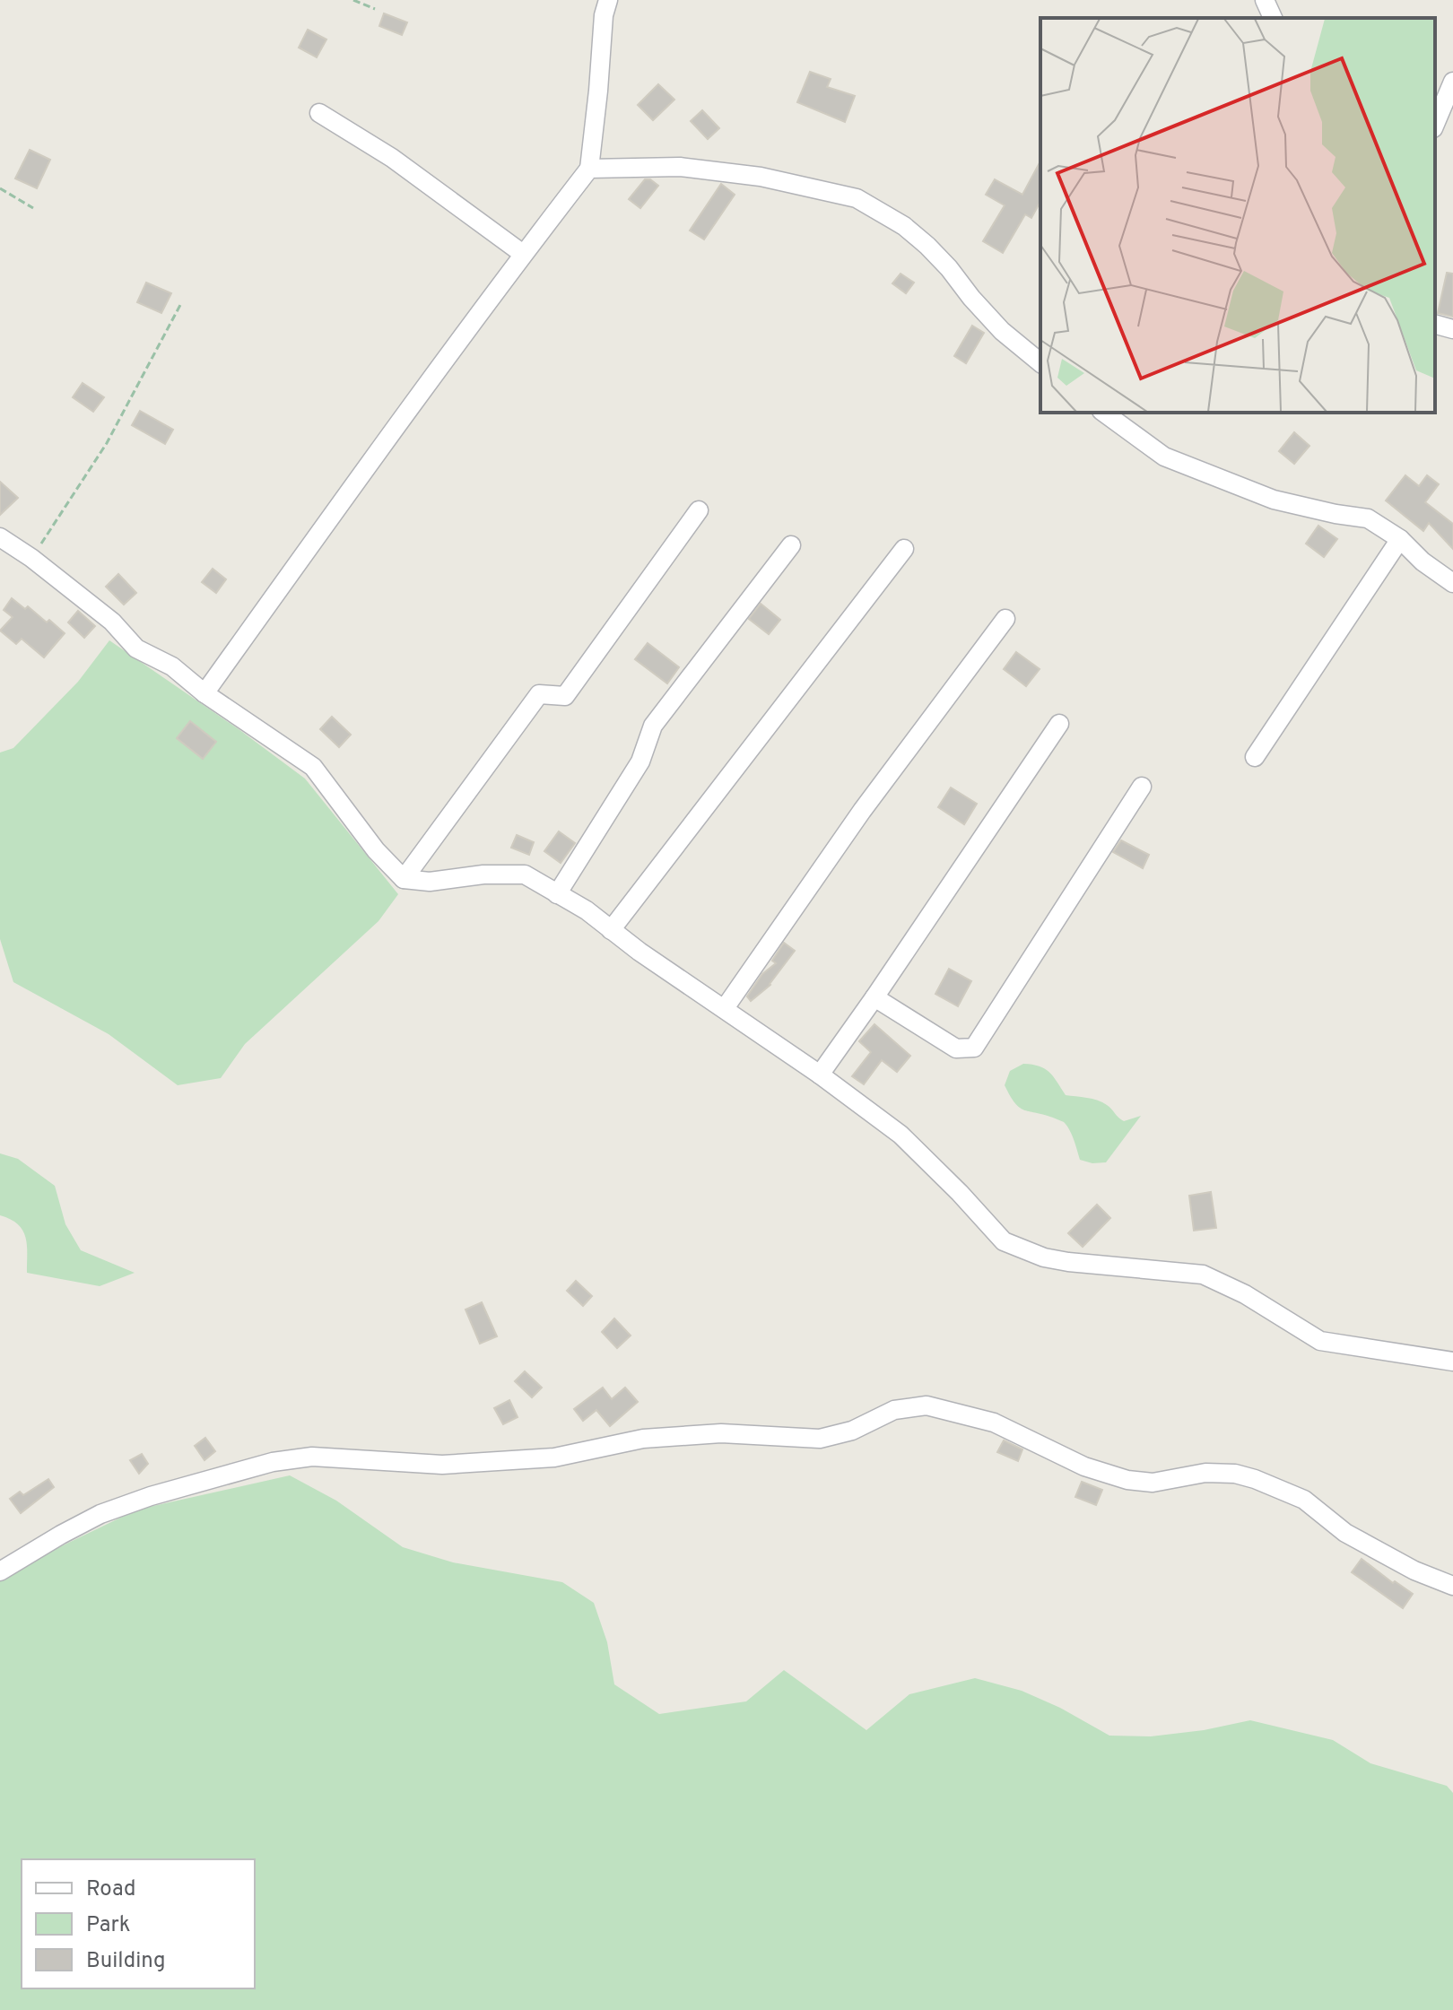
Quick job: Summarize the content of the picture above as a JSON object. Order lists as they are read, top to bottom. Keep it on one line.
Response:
{"legend":["Road","Park","Building"]}
